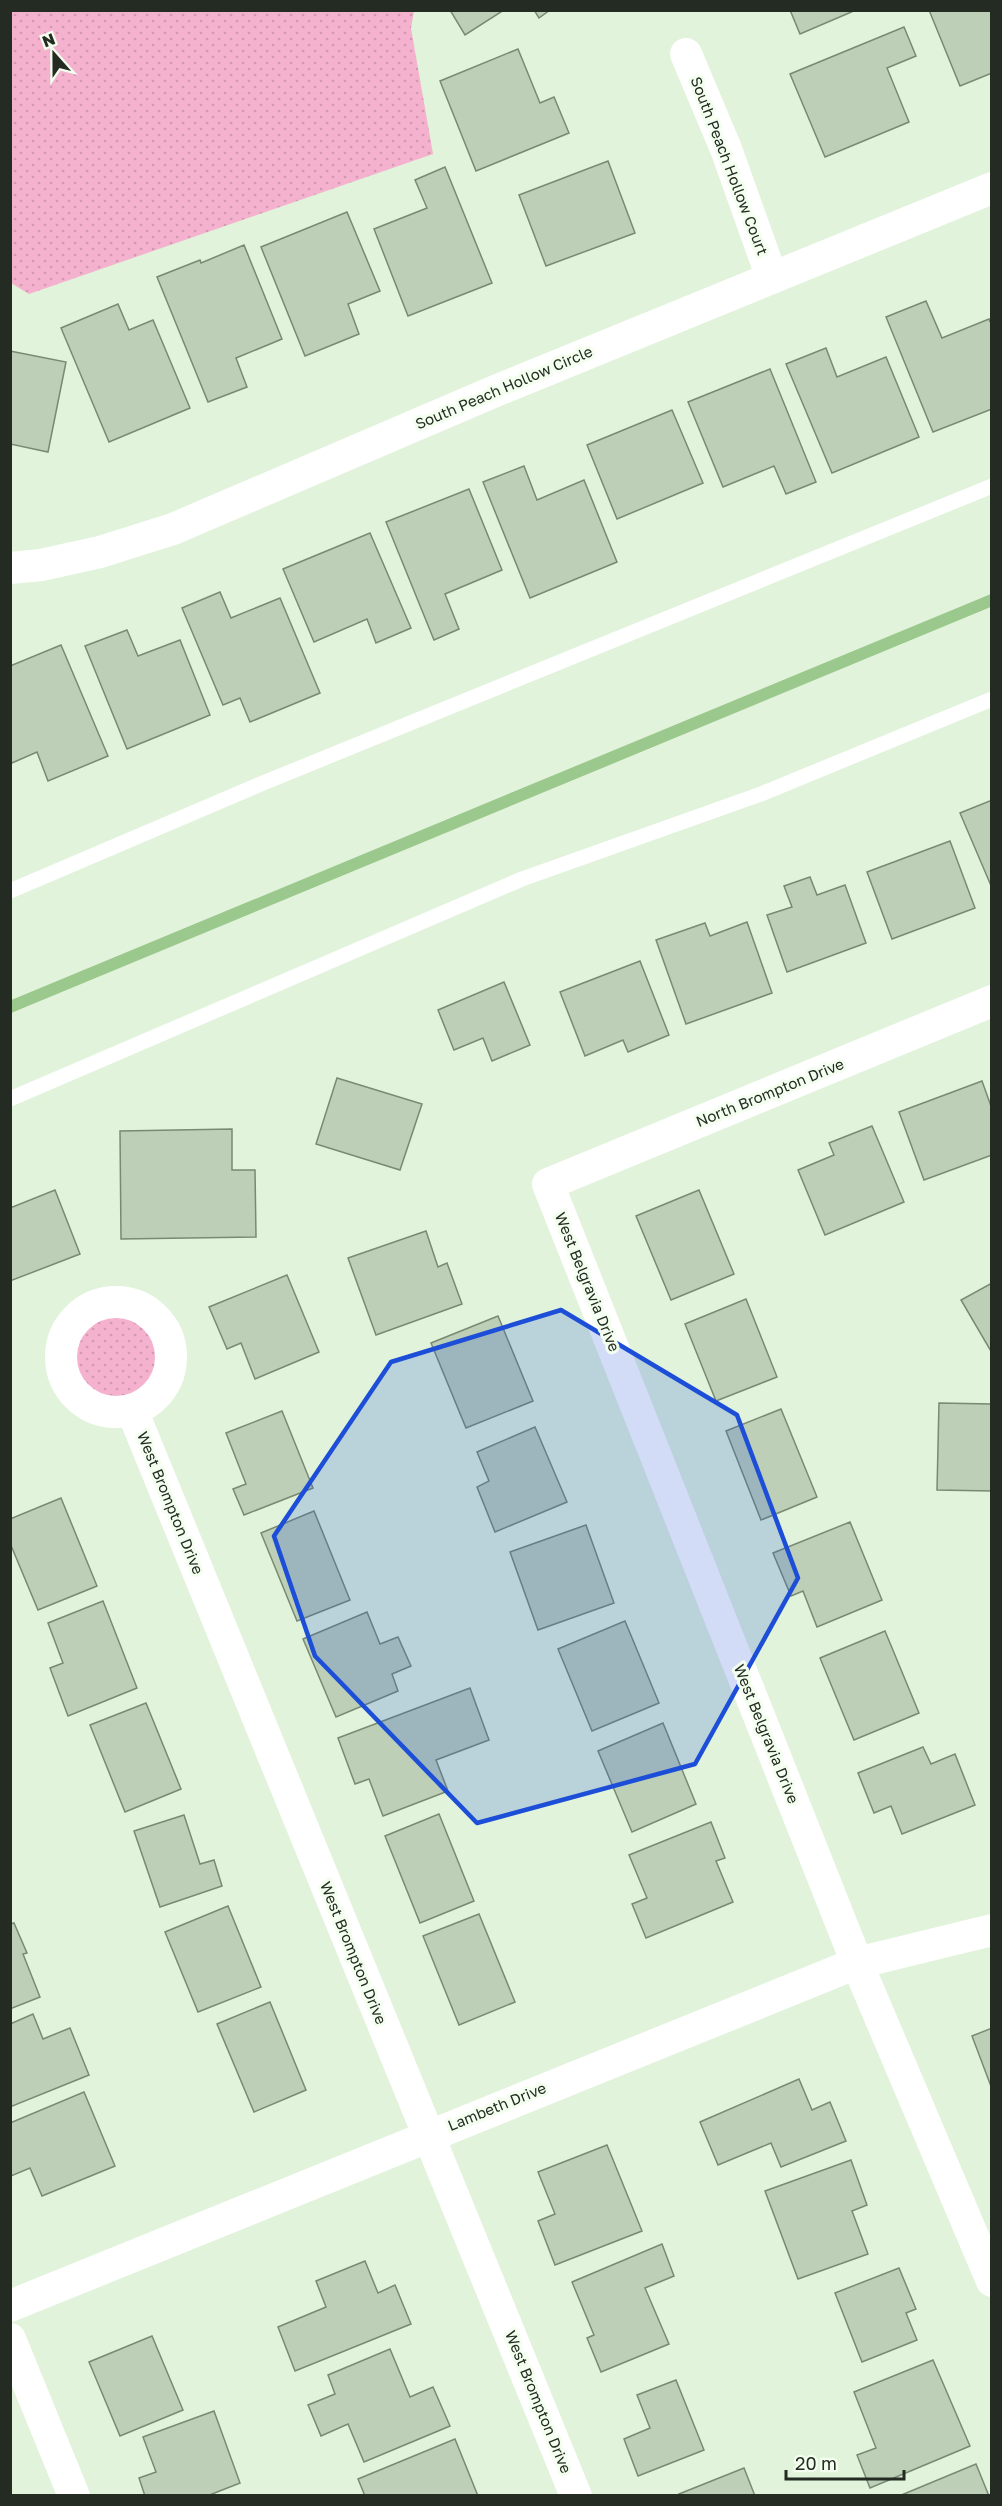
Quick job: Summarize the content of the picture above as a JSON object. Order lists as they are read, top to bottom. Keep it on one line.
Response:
{"streets":{"street":["South Peach Hollow Court","South Peach Hollow Circle","North Brompton Drive","West Belgravia Drive","West Brompton Drive","Lambeth Drive"]},"crossings":[["South Peach Hollow Court","South Peach Hollow Circle"],["North Brompton Drive","West Belgravia Drive"],["West Belgravia Drive","Lambeth Drive"],["West Brompton Drive","Lambeth Drive"]],"scale_bar":"20 m","north":"top"}
